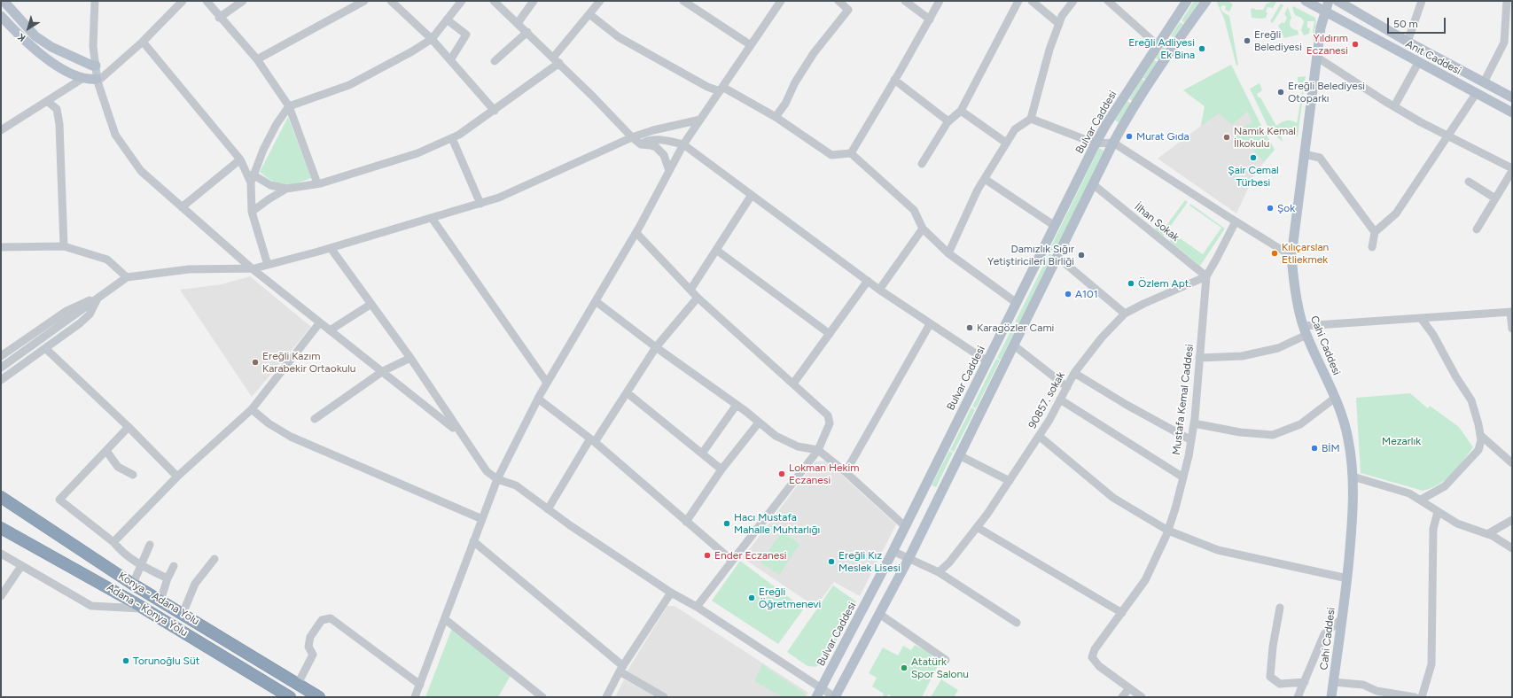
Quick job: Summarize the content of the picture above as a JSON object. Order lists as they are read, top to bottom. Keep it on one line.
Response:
{"streets":{"highway":["Konya - Adana Yolu","Adana - Konya Yolu"],"main road":["Anıt Caddesi","Bulvar Caddesi","Cahi Caddesi"],"street":["İlhan Sokak","Mustafa Kemal Caddesi","90857. sokak"]},"crossings":[["Anıt Caddesi","Cahi Caddesi"],["İlhan Sokak","Mustafa Kemal Caddesi"],["İlhan Sokak","90857. sokak"],["Mustafa Kemal Caddesi","90857. sokak"]],"parks":["Mezarlık"],"places":["Ereğli Belediyesi","Yıldırım Eczanesi","Ereğli Adliyesi Ek Bina","Ereğli Belediyesi Otoparkı","Murat Gıda","Namık Kemal İlkokulu","Şair Cemal Türbesi","Şok","Kılıçarslan Etliekmek","Damızlık Sığır Yetiştiricileri Birliği","Özlem Apt.","A101","Karagözler Cami","Ereğli Kazım Karabekir Ortaokulu","BİM","Lokman Hekim Eczanesi","Hacı Mustafa Mahalle Muhtarlığı","Ender Eczanesi","Ereğli Kız Meslek Lisesi","Ereğli Öğretmenevi","Torunoğlu Süt","Atatürk Spor Salonu"],"scale_bar":"50 m","north":"bottom left"}
